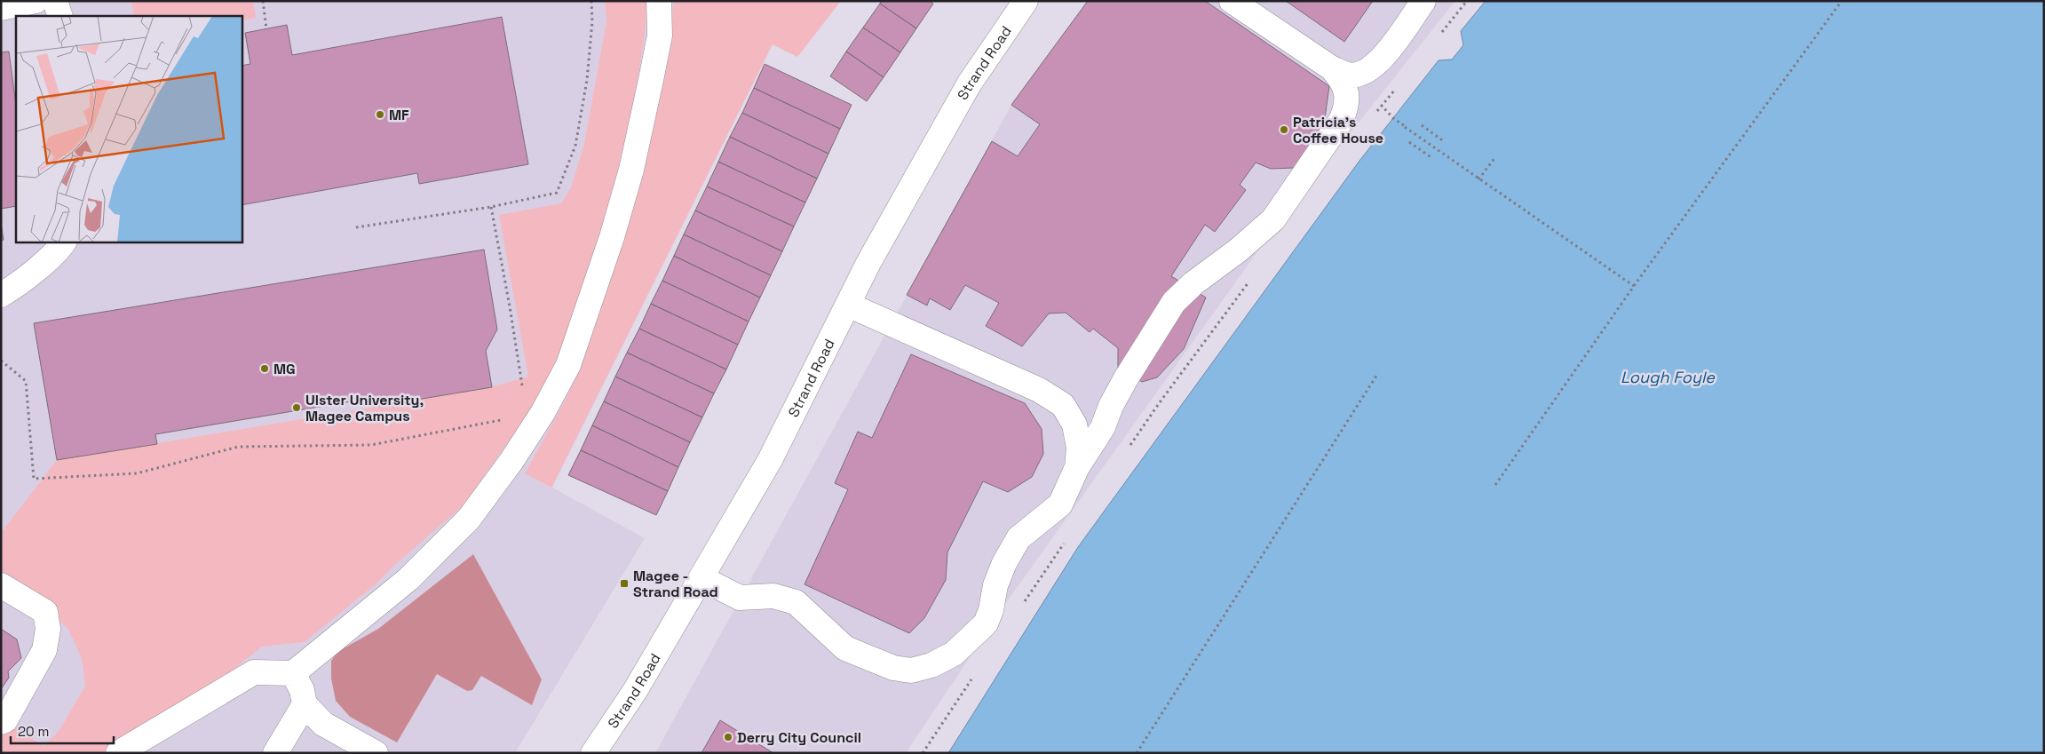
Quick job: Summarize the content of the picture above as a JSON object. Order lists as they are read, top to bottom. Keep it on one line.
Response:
{"streets":{"main road":["Strand Road"]},"water":["Lough Foyle"],"places":{"other":["MF","Patricia's Coffee House","MG","Ulster University, Magee Campus","Derry City Council"],"transit":["Magee - Strand Road"]},"scale_bar":"20 m"}
